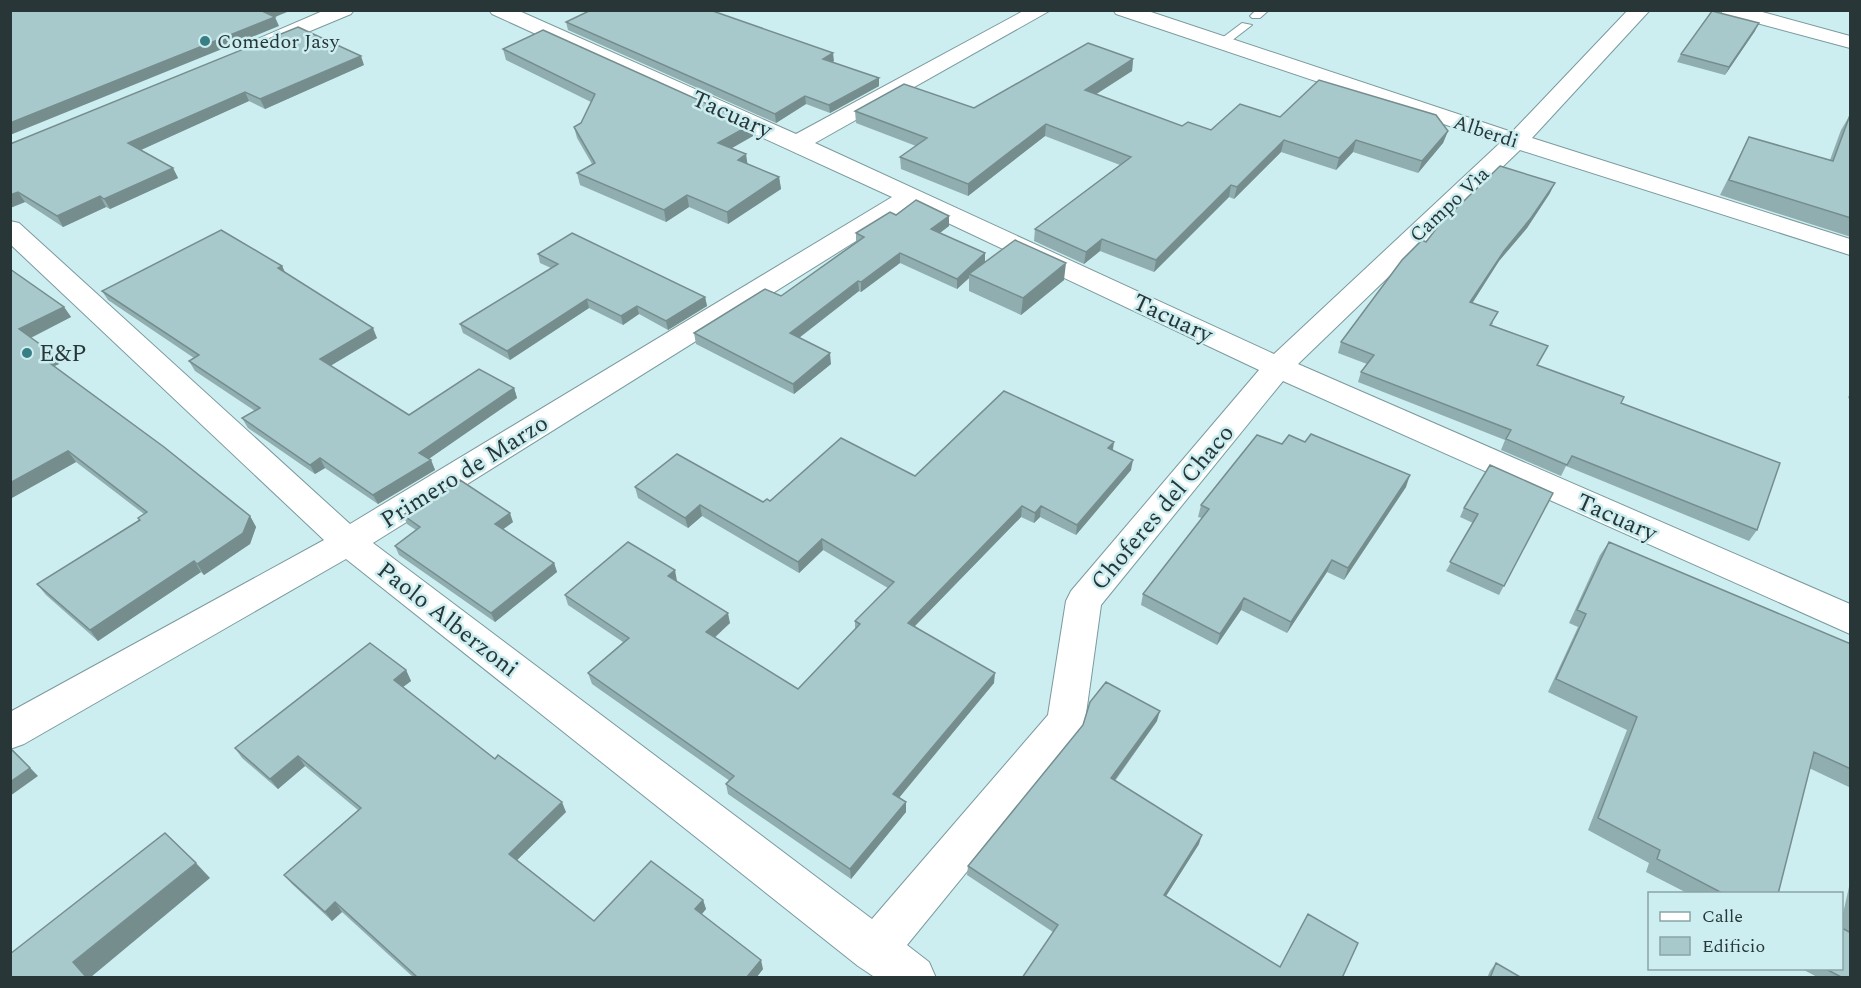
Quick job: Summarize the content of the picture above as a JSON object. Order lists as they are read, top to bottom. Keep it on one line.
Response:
{"streets":{"street":["Tacuary","Alberdi","Campo Vìa","Primero de Marzo","Choferes del Chaco","Paolo Alberzoni"]},"crossings":[["Tacuary","Campo Vìa"],["Tacuary","Primero de Marzo"],["Tacuary","Choferes del Chaco"],["Alberdi","Campo Vìa"],["Campo Vìa","Choferes del Chaco"],["Primero de Marzo","Paolo Alberzoni"],["Choferes del Chaco","Paolo Alberzoni"]],"places":["Comedor Jasy","E&P"],"legend":["Calle","Edificio"]}
